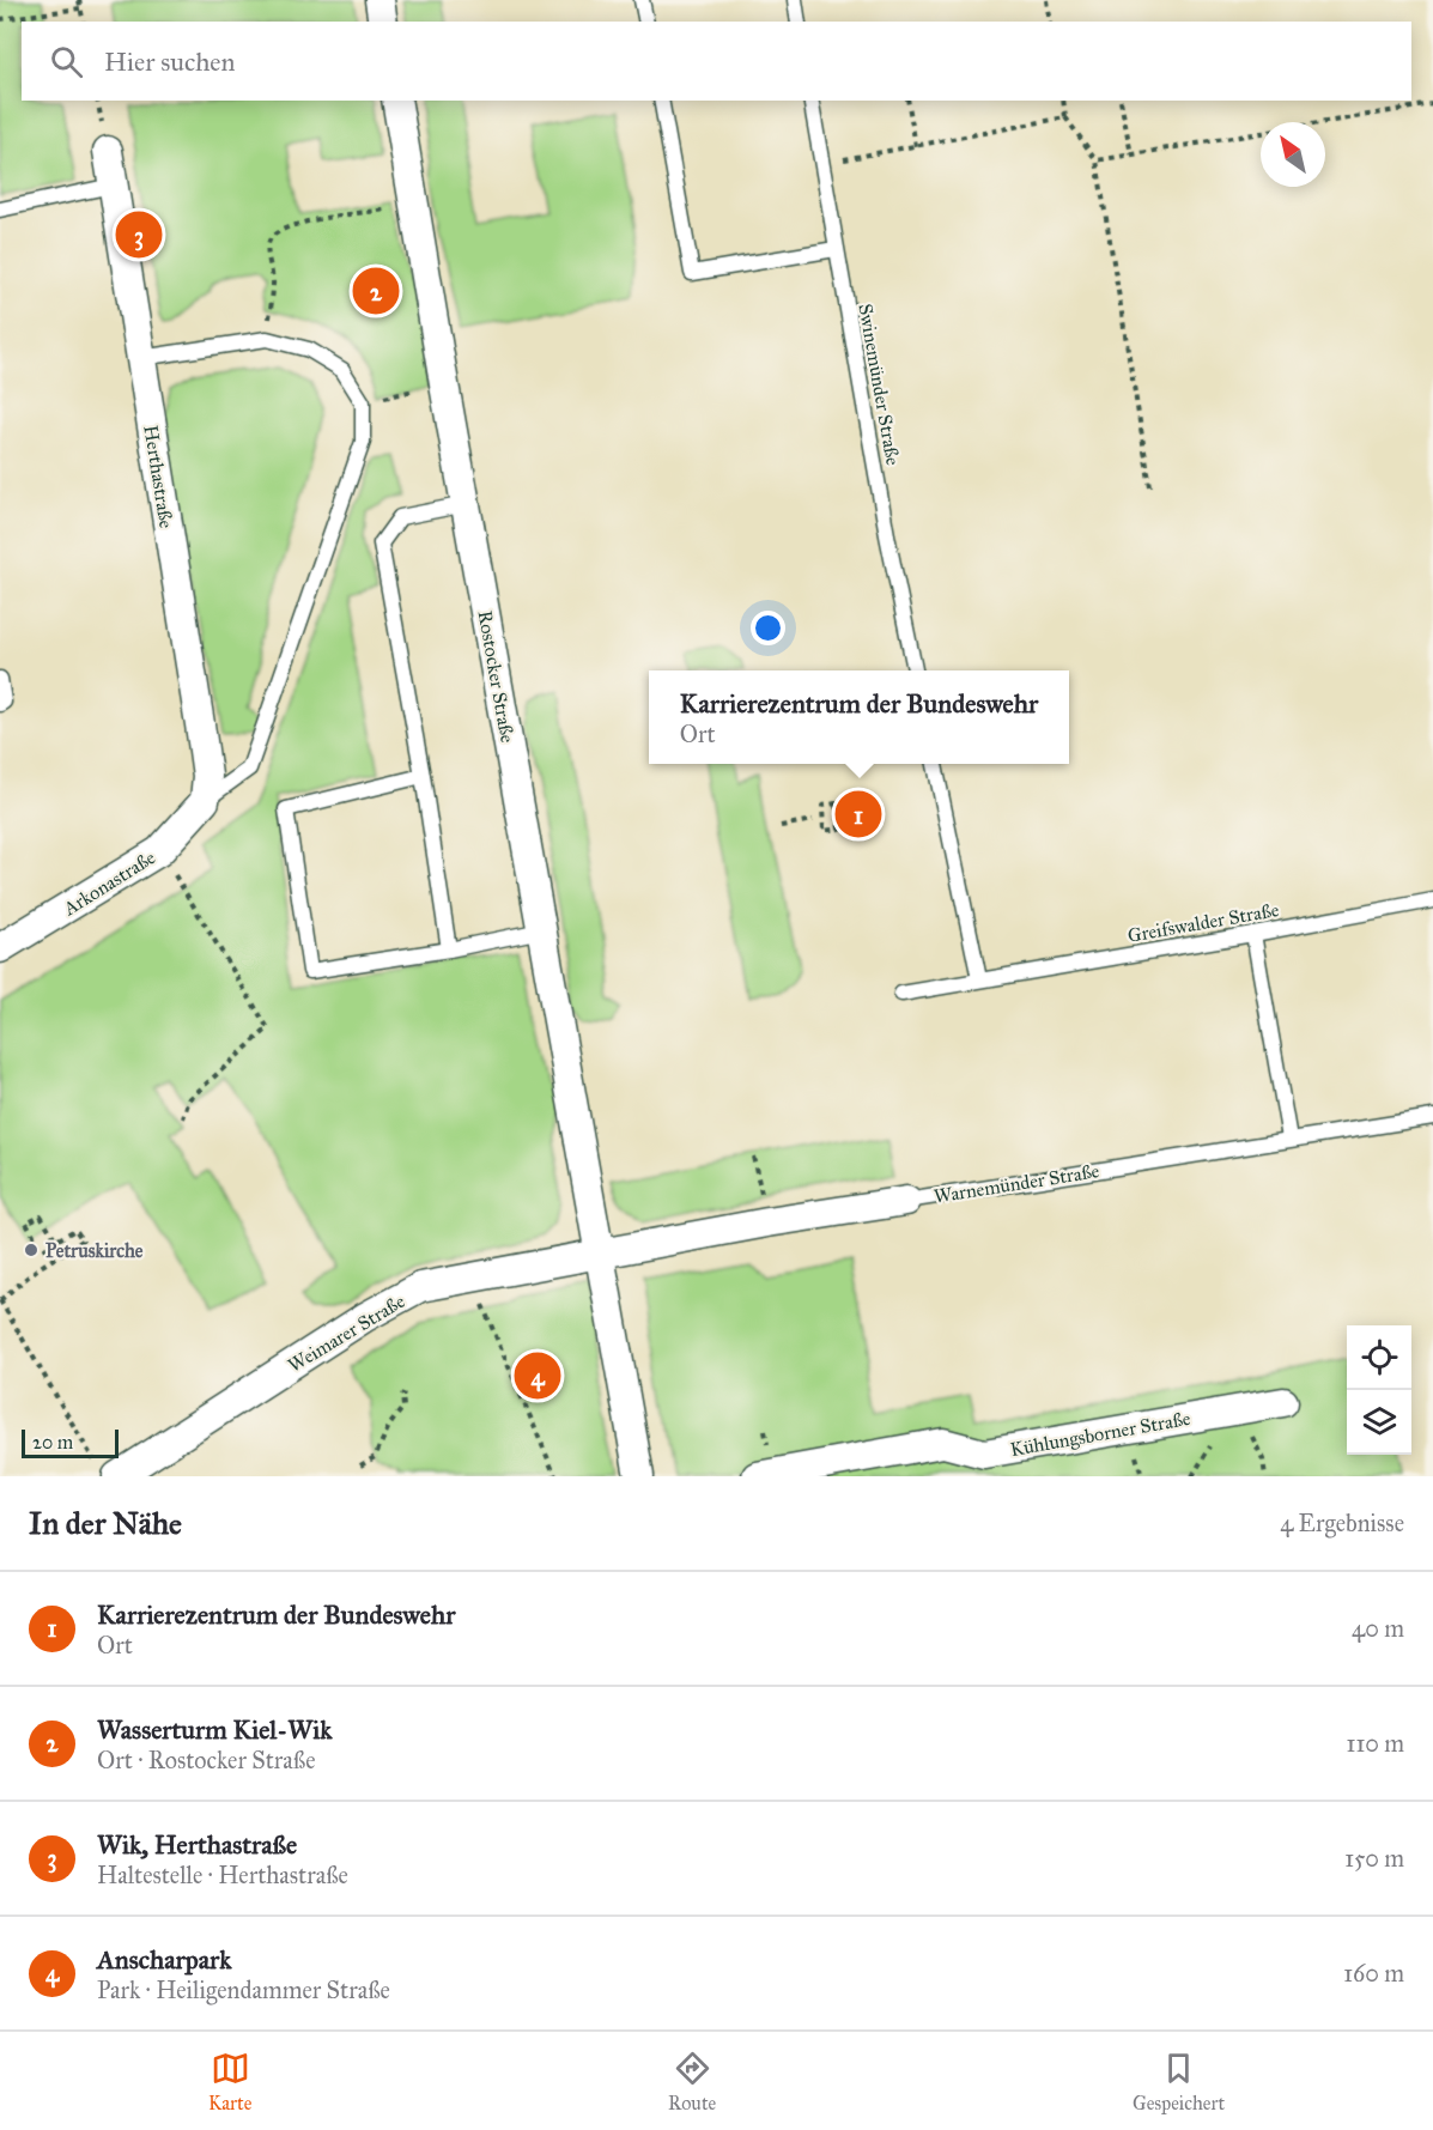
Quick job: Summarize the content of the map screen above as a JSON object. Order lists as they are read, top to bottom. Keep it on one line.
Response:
{"streets":{"street":["Herthastraße","Rostocker Straße","Arkonastraße","Warnemünder Straße","Weimarer Straße","Kühlungsborner Straße"],"lane":["Swinemünder Straße","Greifswalder Straße"]},"crossings":[["Herthastraße","Arkonastraße"],["Rostocker Straße","Warnemünder Straße"],["Rostocker Straße","Weimarer Straße"],["Warnemünder Straße","Weimarer Straße"]],"places":["Petruskirche"],"scale_bar":"20 m","north":"top left","page":{"search":"Hier suchen","pins":["3","2","1","4"],"popup":["Karrierezentrum der Bundeswehr","Ort"],"scale":"20 m","heading":["In der Nähe","4 Ergebnisse"],"list":[{"mark":"1","name":"Karrierezentrum der Bundeswehr","note":"Ort","value":"40 m"},{"mark":"2","name":"Wasserturm Kiel-Wik","note":"Ort · Rostocker Straße","value":"110 m"},{"mark":"3","name":"Wik, Herthastraße","note":"Haltestelle · Herthastraße","value":"150 m"},{"mark":"4","name":"Anscharpark","note":"Park · Heiligendammer Straße","value":"160 m"}],"nav":["Karte","Route","Gespeichert"]}}
